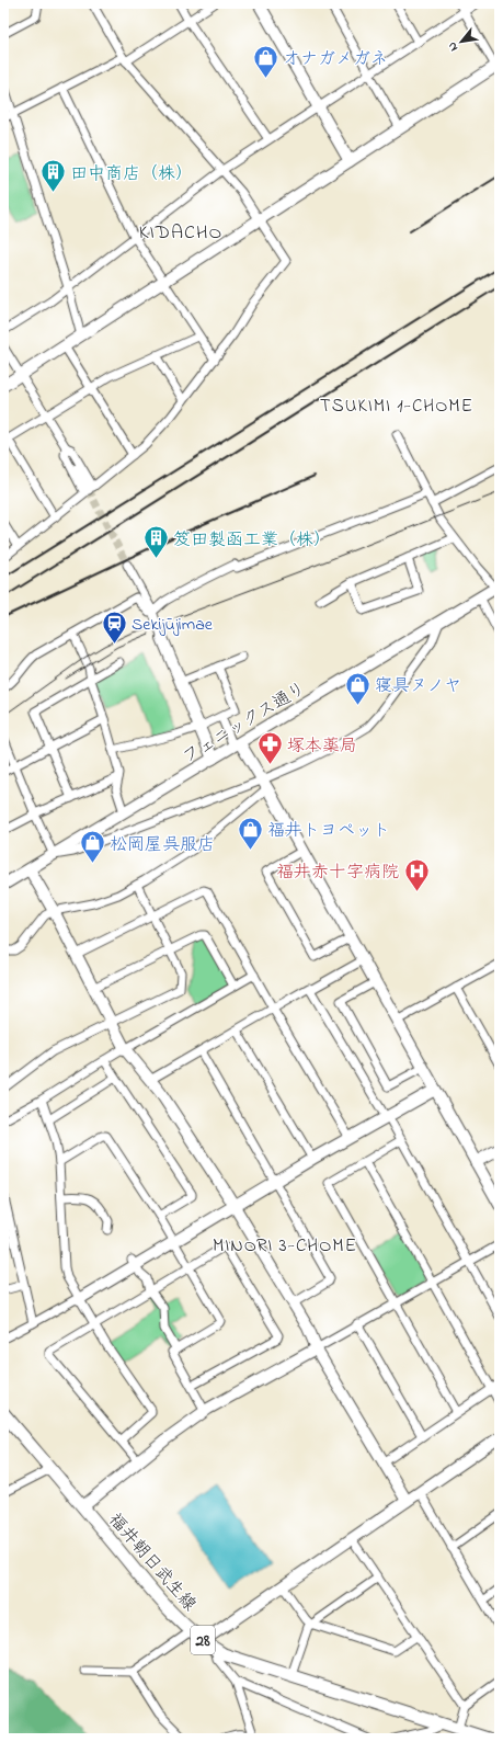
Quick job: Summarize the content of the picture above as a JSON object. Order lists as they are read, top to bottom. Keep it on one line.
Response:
{"streets":{"main road":["福井朝日武生線","28"],"street":["フェニックス通り"]},"districts":["KIDACHO","TSUKIMI 1-CHOME","MINORI 3-CHOME"],"places":{"shop":["オナガメガネ","寝具ヌノヤ","福井トヨペット","松岡屋呉服店"],"building":["田中商店（株）","笈田製函工業（株）"],"station":["Sekijūjimae"],"pharmacy":["塚本薬局"],"hospital":["福井赤十字病院"]},"north":"bottom left"}
